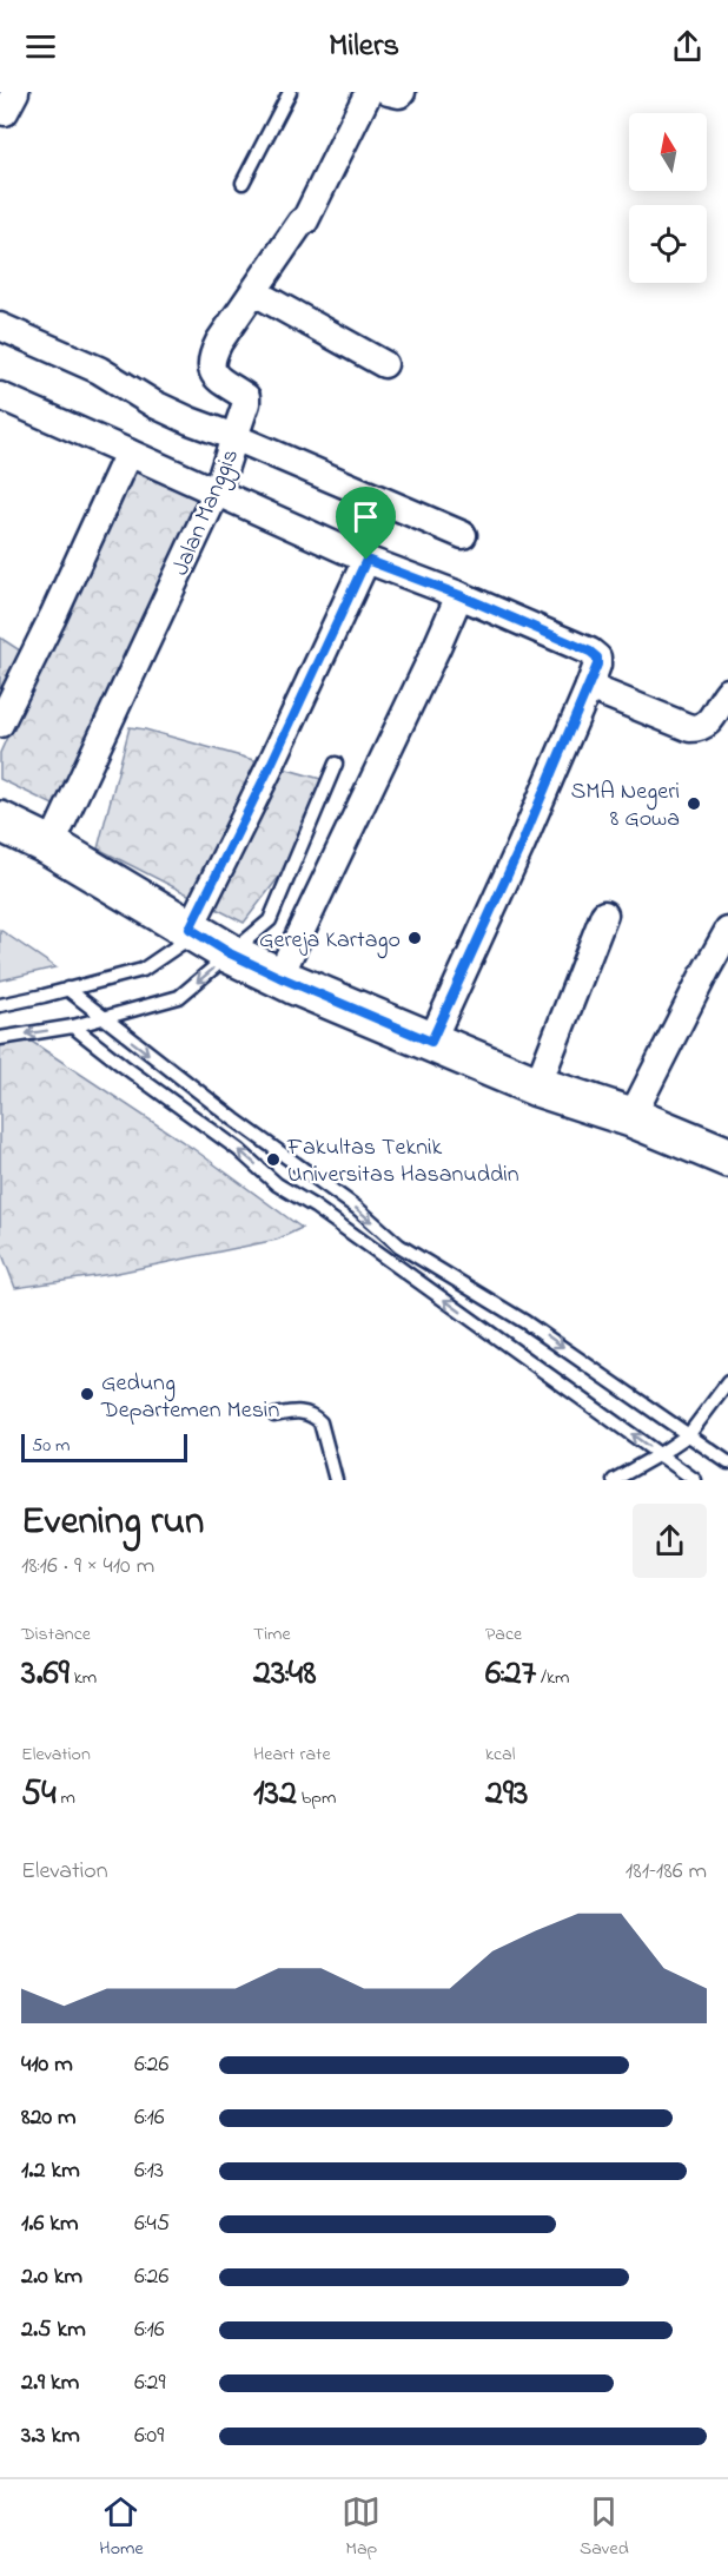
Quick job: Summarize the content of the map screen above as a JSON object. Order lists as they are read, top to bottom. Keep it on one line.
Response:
{"streets":{"street":["Jalan Manggis"]},"places":["SMA Negeri 8 Gowa","Gereja Kartago","Fakultas Teknik Universitas Hasanuddin","Gedung Departemen Mesin"],"scale_bar":"50 m","north":"top","page":{"header":"Milers","scale":"50 m","heading":["Evening run","18:16 · 9 × 410 m"],"stats":[["Distance","3.69 km"],["Time","23:48"],["Pace","6:27 /km"],["Elevation","54 m"],["Heart rate","132 bpm"],["kcal","293"]],"chart":["Elevation","181–186 m"],"list":[{"name":"410 m","note":"6:26"},{"name":"820 m","note":"6:16"},{"name":"1.2 km","note":"6:13"},{"name":"1.6 km","note":"6:45"},{"name":"2.0 km","note":"6:26"},{"name":"2.5 km","note":"6:16"},{"name":"2.9 km","note":"6:29"},{"name":"3.3 km","note":"6:09"}],"tabs":["Home","Map","Saved"]}}
